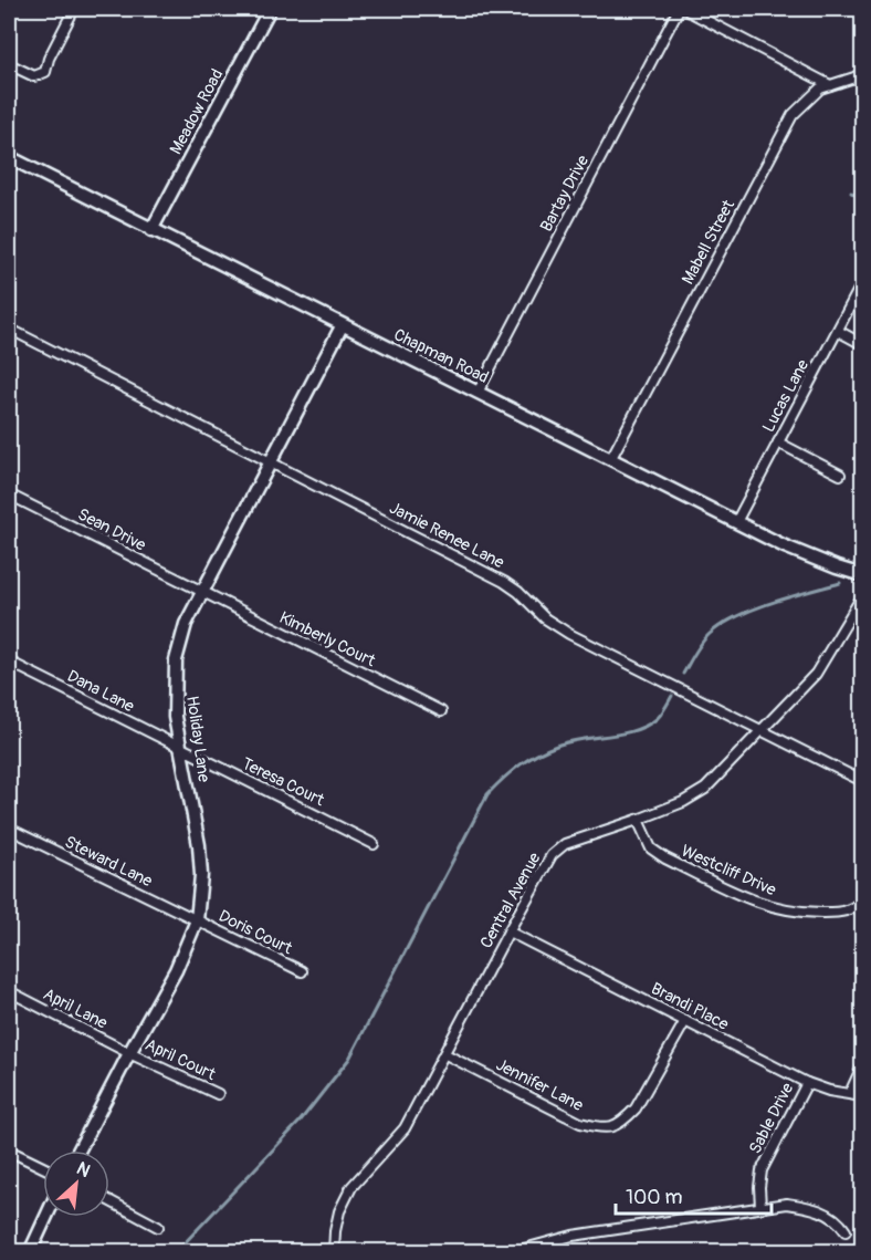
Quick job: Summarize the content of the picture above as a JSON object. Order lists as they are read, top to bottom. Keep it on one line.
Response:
{"streets":{"street":["Meadow Road","Bartay Drive","Mabell Street","Chapman Road","Lucas Lane","Sean Drive","Jamie Renee Lane","Kimberly Court","Dana Lane","Holiday Lane","Teresa Court","Steward Lane","Westcliff Drive","Central Avenue","Doris Court","Brandi Place","April Lane","April Court","Jennifer Lane","Sable Drive"]},"crossings":[["Meadow Road","Chapman Road"],["Bartay Drive","Chapman Road"],["Mabell Street","Chapman Road"],["Chapman Road","Lucas Lane"],["Chapman Road","Holiday Lane"],["Sean Drive","Kimberly Court"],["Sean Drive","Holiday Lane"],["Jamie Renee Lane","Holiday Lane"],["Jamie Renee Lane","Central Avenue"],["Kimberly Court","Holiday Lane"],["Dana Lane","Holiday Lane"],["Dana Lane","Teresa Court"],["Holiday Lane","Teresa Court"],["Holiday Lane","Steward Lane"],["Holiday Lane","Doris Court"],["Holiday Lane","April Lane"],["Holiday Lane","April Court"],["Steward Lane","Doris Court"],["Westcliff Drive","Central Avenue"],["Central Avenue","Brandi Place"],["Central Avenue","Jennifer Lane"],["Brandi Place","Jennifer Lane"],["Brandi Place","Sable Drive"],["April Lane","April Court"]],"scale_bar":"100 m","north":"top right"}
